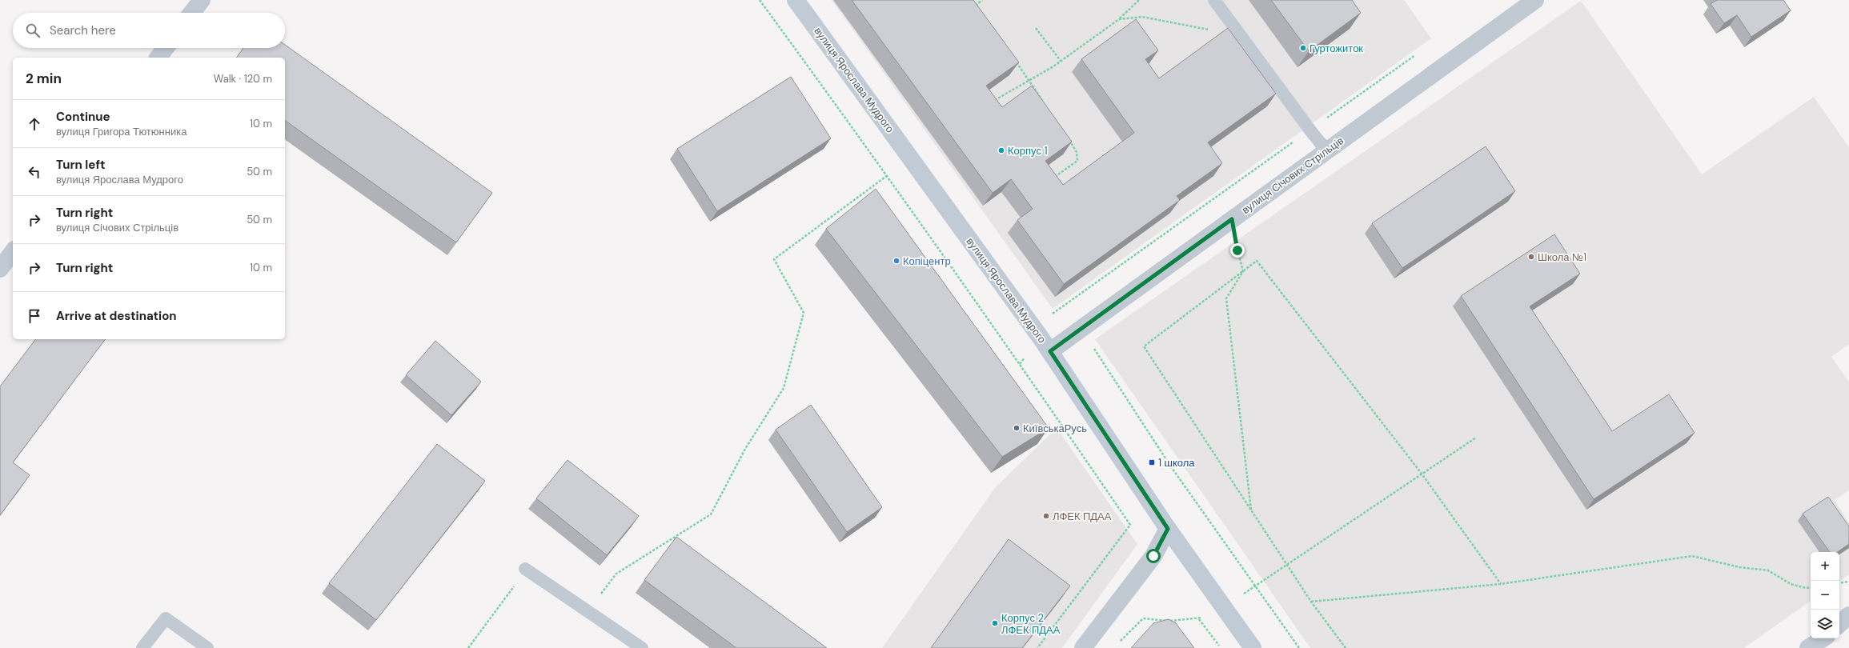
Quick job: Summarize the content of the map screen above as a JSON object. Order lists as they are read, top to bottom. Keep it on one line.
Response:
{"streets":{"main road":["вулиця Ярослава Мудрого"],"street":["вулиця Січових Стрільців"]},"crossings":[["вулиця Ярослава Мудрого","вулиця Січових Стрільців"]],"places":{"other":["Гуртожиток","Корпус 1","Школа №1","Копіцентр","КиївськаРусь","ЛФЕК ПДАА","Корпус 2 ЛФЕК ПДАА"],"transit":["1 школа"]},"page":{"search":"Search here","heading":["2 min","Walk · 120 m"],"list":[["Continue","вулиця Григора Тютюнника","10 m"],["Turn left","вулиця Ярослава Мудрого","50 m"],["Turn right","вулиця Січових Стрільців","50 m"],["Turn right","10 m"],"Arrive at destination"],"map_buttons":["+","−"]}}
